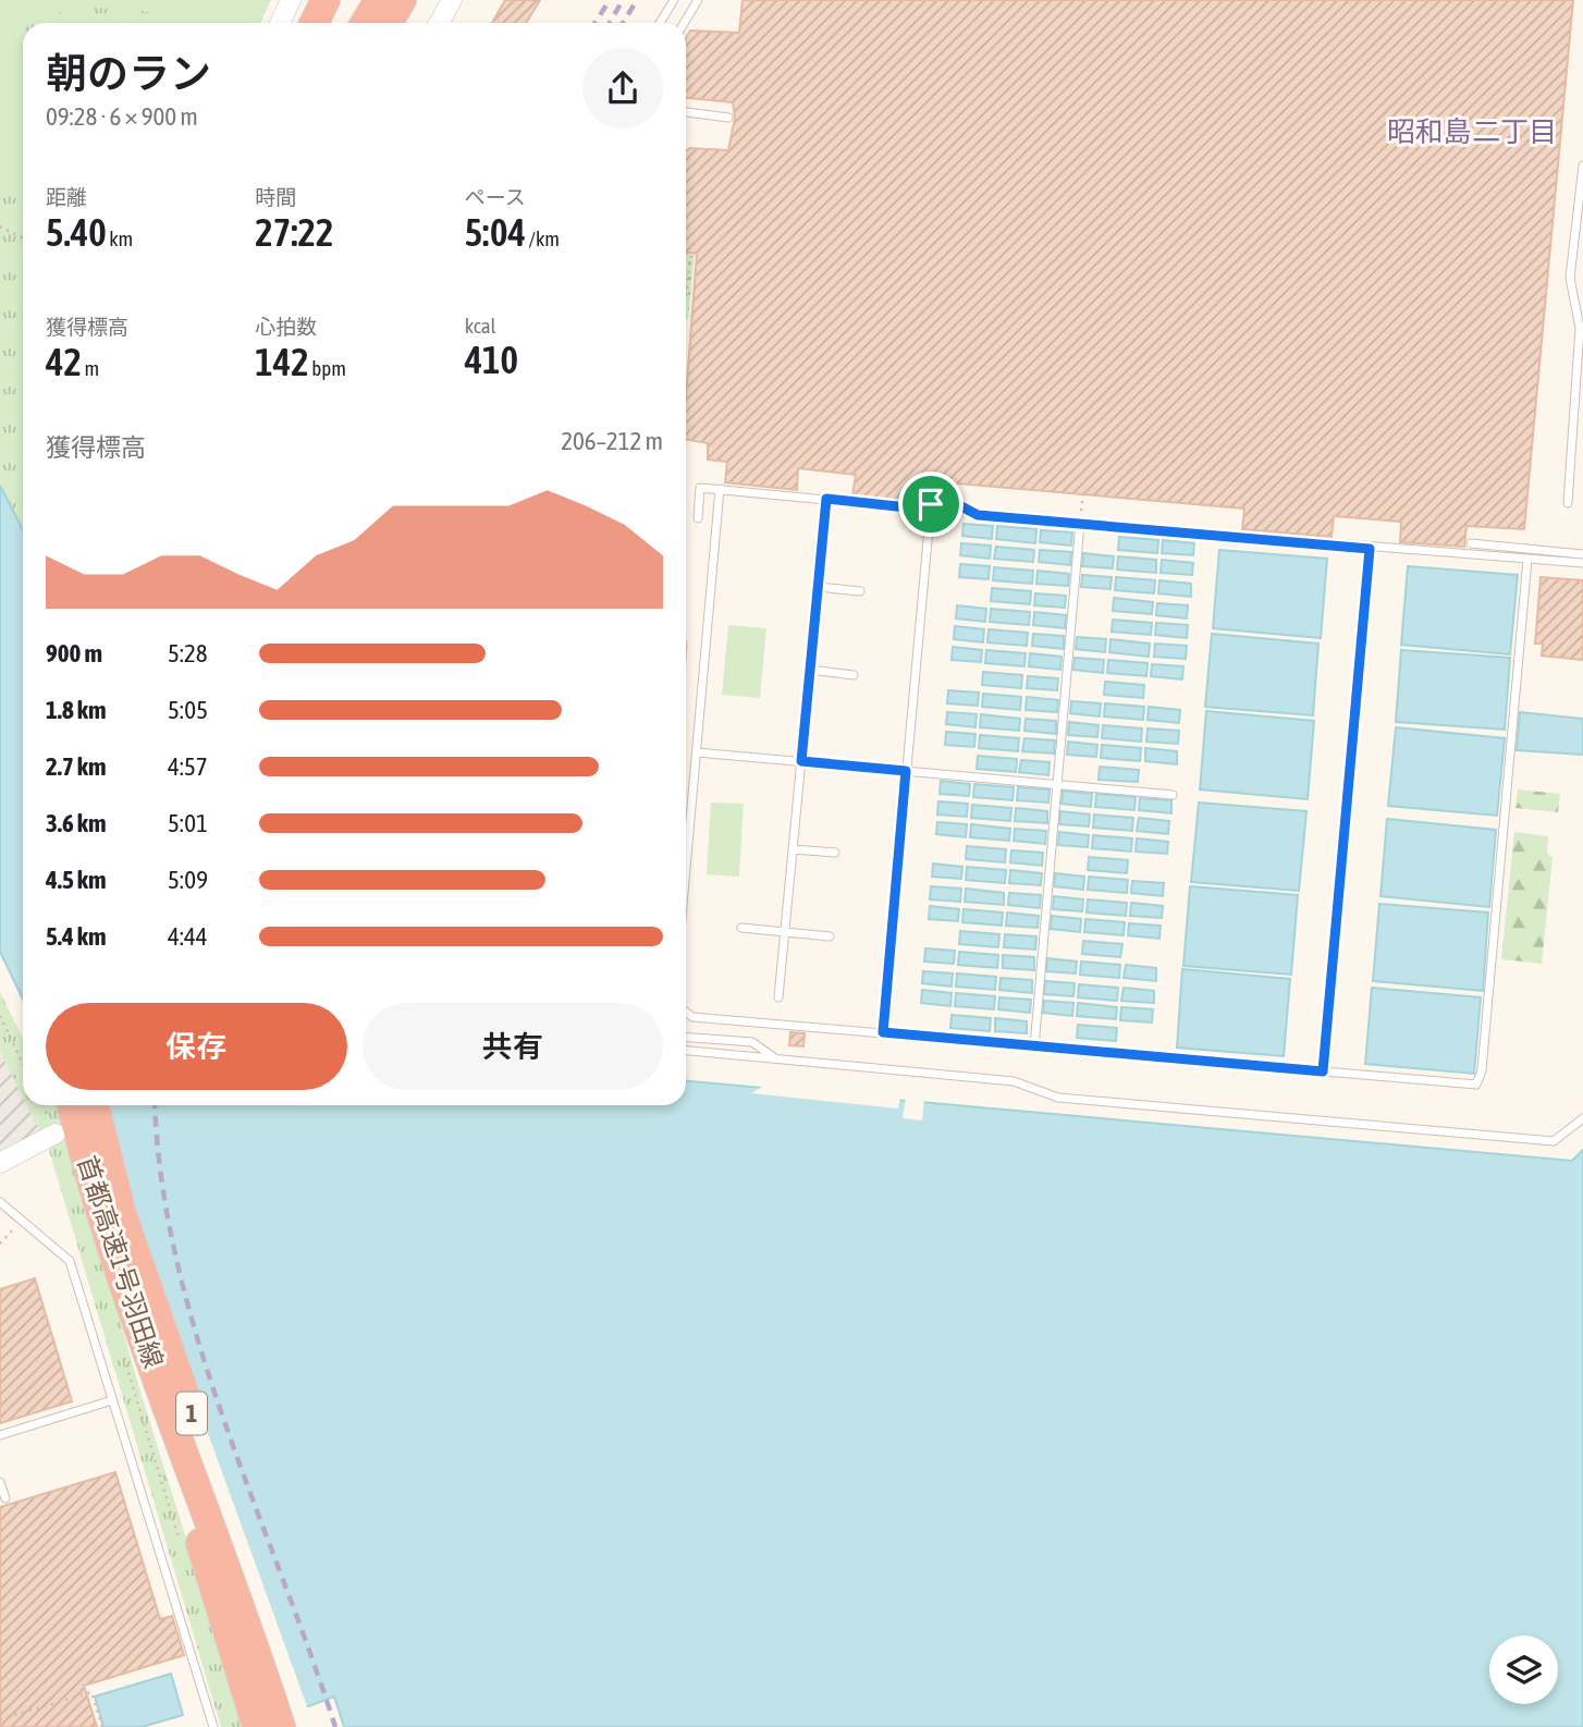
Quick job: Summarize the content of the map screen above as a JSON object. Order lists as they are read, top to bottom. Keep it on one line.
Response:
{"streets":{"highway":["首都高速1号羽田線","1"]},"districts":["昭和島二丁目"],"page":{"heading":["朝のラン","09:28 · 6 × 900 m"],"stats":[["距離","5.40 km"],["時間","27:22"],["ペース","5:04 /km"],["獲得標高","42 m"],["心拍数","142 bpm"],["kcal","410"]],"chart":["獲得標高","206–212 m"],"list":[{"name":"900 m","note":"5:28"},{"name":"1.8 km","note":"5:05"},{"name":"2.7 km","note":"4:57"},{"name":"3.6 km","note":"5:01"},{"name":"4.5 km","note":"5:09"},{"name":"5.4 km","note":"4:44"}],"buttons":["保存","共有"]}}
